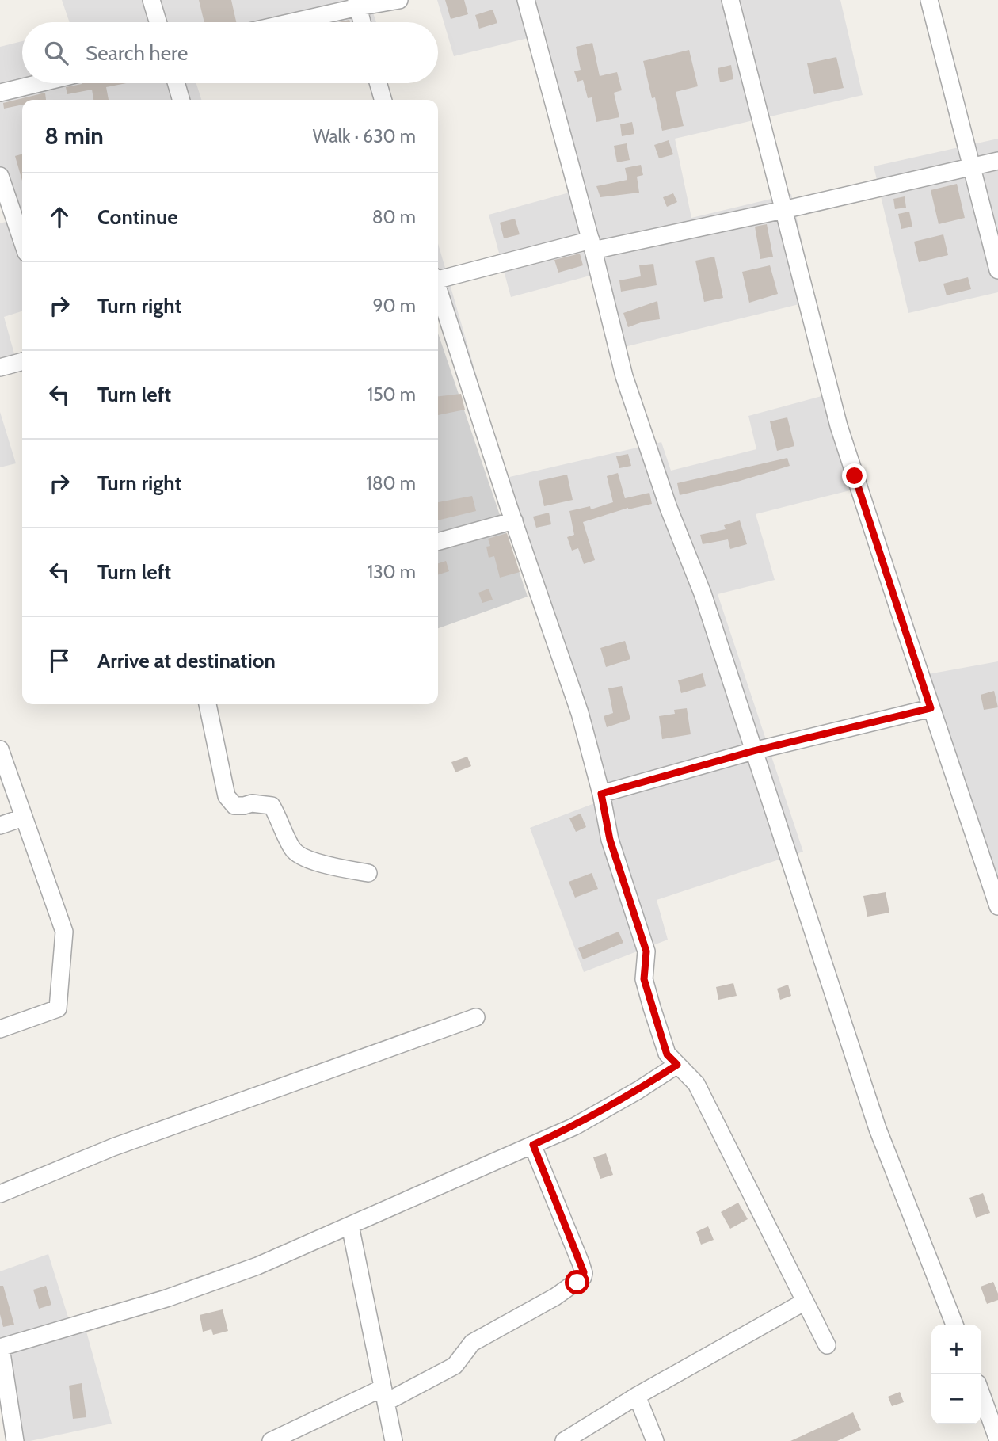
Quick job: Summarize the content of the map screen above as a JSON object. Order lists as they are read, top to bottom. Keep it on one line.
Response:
{"page":{"search":"Search here","heading":["8 min","Walk · 630 m"],"list":[["Continue","80 m"],["Turn right","90 m"],["Turn left","150 m"],["Turn right","180 m"],["Turn left","130 m"],"Arrive at destination"],"map_buttons":["+","−"]}}
